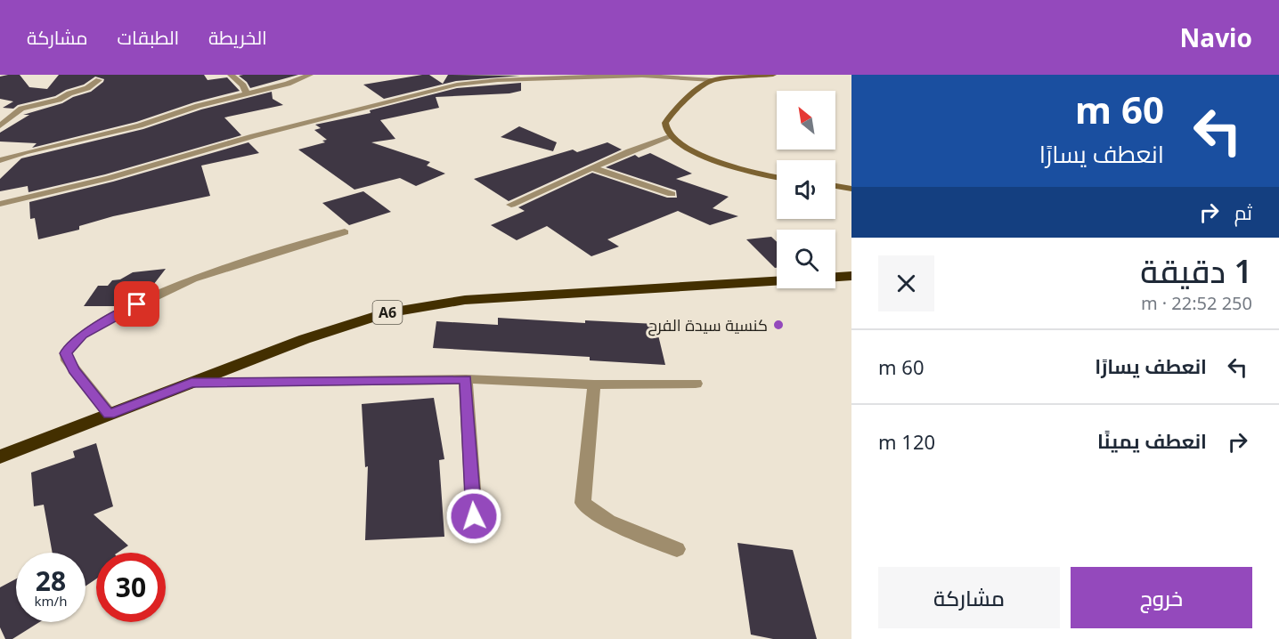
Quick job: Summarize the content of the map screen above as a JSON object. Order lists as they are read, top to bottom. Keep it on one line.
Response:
{"streets":{"highway":["A6"]},"places":["كنسية سيدة الفرح"],"north":"top left","page":{"header":"Navio","nav":["الخريطة","الطبقات","مشاركة"],"turn":["60 m","انعطف يسارًا"],"then":"ثم","heading":["1 دقيقة","250 m · 22:52"],"list":[{"name":"انعطف يسارًا","value":"60 m"},{"name":"انعطف يمينًا","value":"120 m"}],"speed":"28 km/h","limit":"30","buttons":["خروج","مشاركة"]}}
